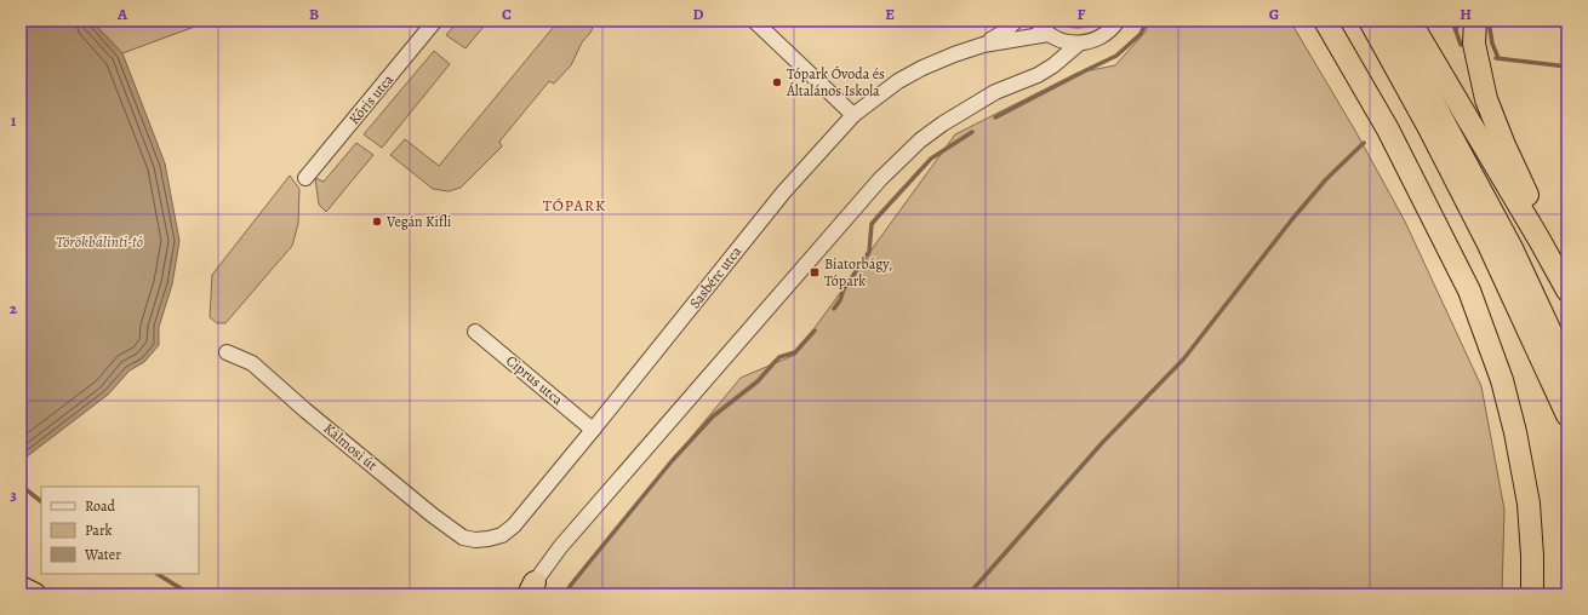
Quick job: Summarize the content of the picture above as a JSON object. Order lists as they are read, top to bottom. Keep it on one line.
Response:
{"streets":{"street":["Kőris utca","Sasbérc utca","Ciprus utca","Kálmosi út"]},"crossings":[["Sasbérc utca","Ciprus utca"],["Sasbérc utca","Kálmosi út"]],"districts":["TÓPARK"],"water":["Törökbálinti-tó"],"places":{"other":["Tópark Óvoda és Általános Iskola","Vegán Kifli"],"transit":["Biatorbágy, Tópark"]},"legend":["Road","Park","Water"],"grid":{"columns":["A","B","C","D","E","F","G","H"],"rows":["1","2","3"]}}
